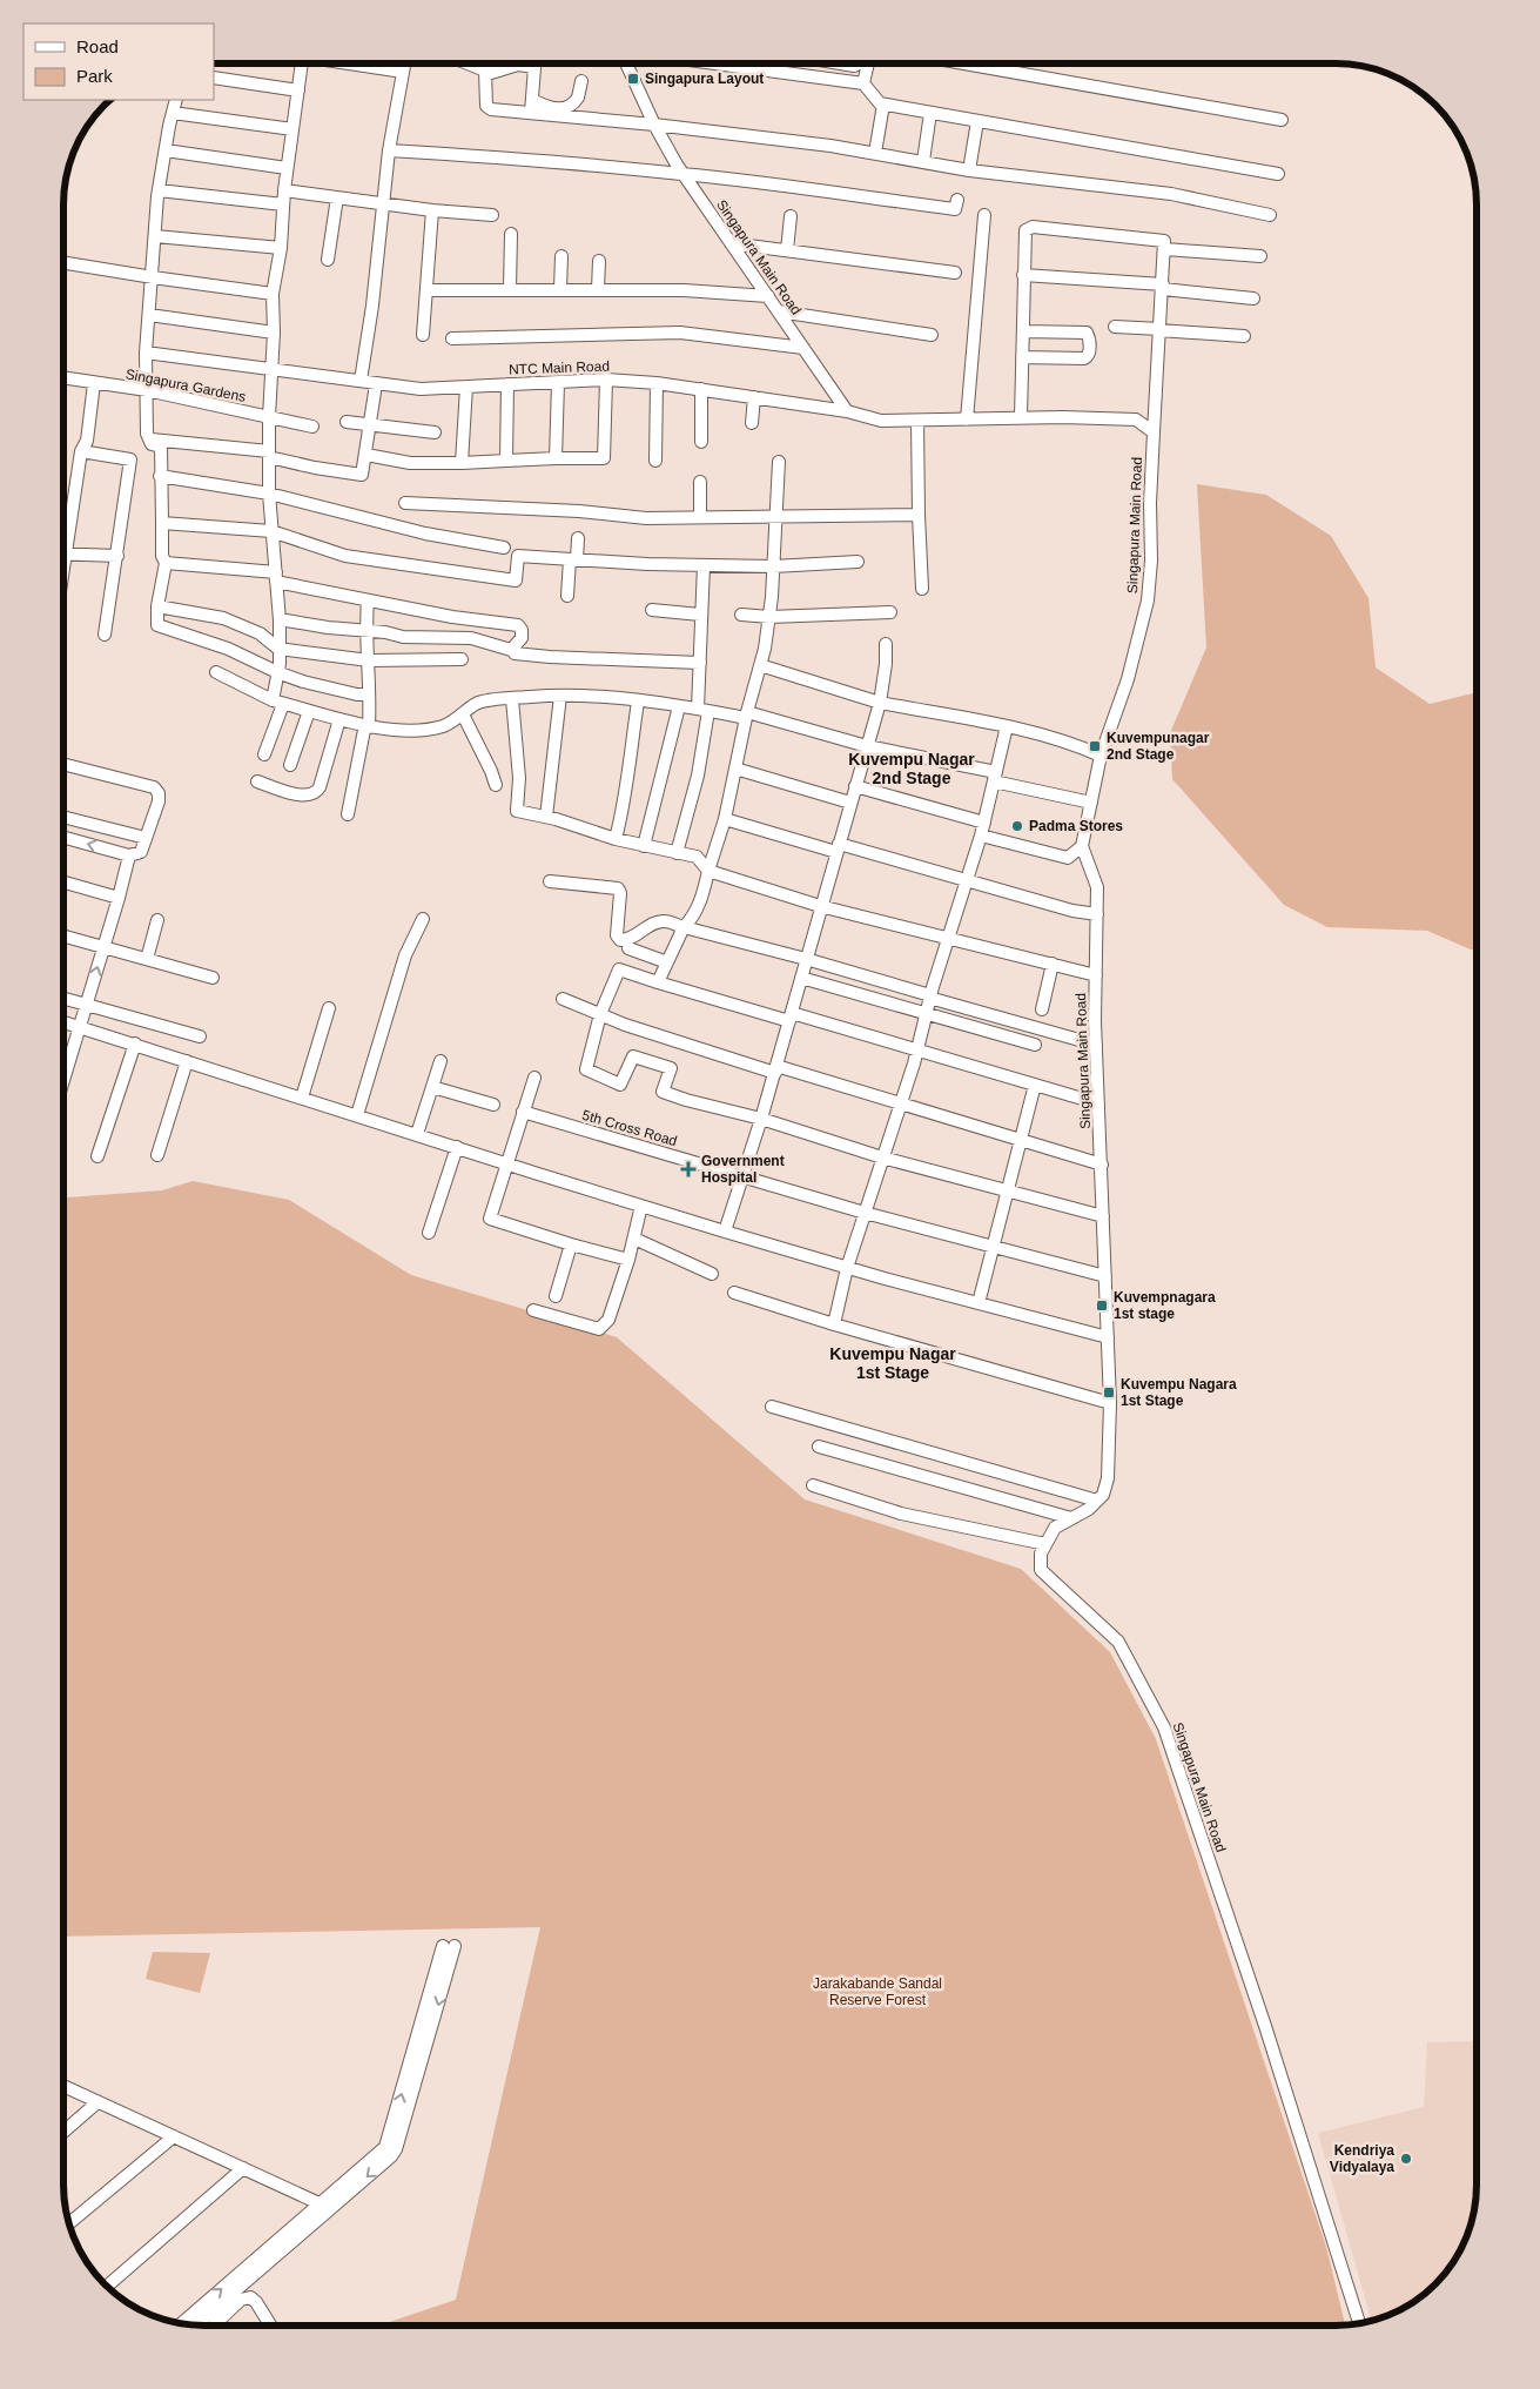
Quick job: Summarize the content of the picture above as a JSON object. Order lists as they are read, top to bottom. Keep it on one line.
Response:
{"streets":{"street":["Singapura Main Road","NTC Main Road","Singapura Gardens","5th Cross Road"]},"crossings":[["Singapura Main Road","NTC Main Road"],["Singapura Main Road","5th Cross Road"]],"districts":["Kuvempu Nagar 2nd Stage","Kuvempu Nagar 1st Stage"],"parks":["Jarakabande Sandal Reserve Forest"],"places":{"transit":["Singapura Layout","Kuvempunagar 2nd Stage","Kuvempnagara 1st stage","Kuvempu Nagara 1st Stage"],"other":["Padma Stores","Kendriya Vidyalaya"],"health":["Government Hospital"]},"legend":["Road","Park"]}
